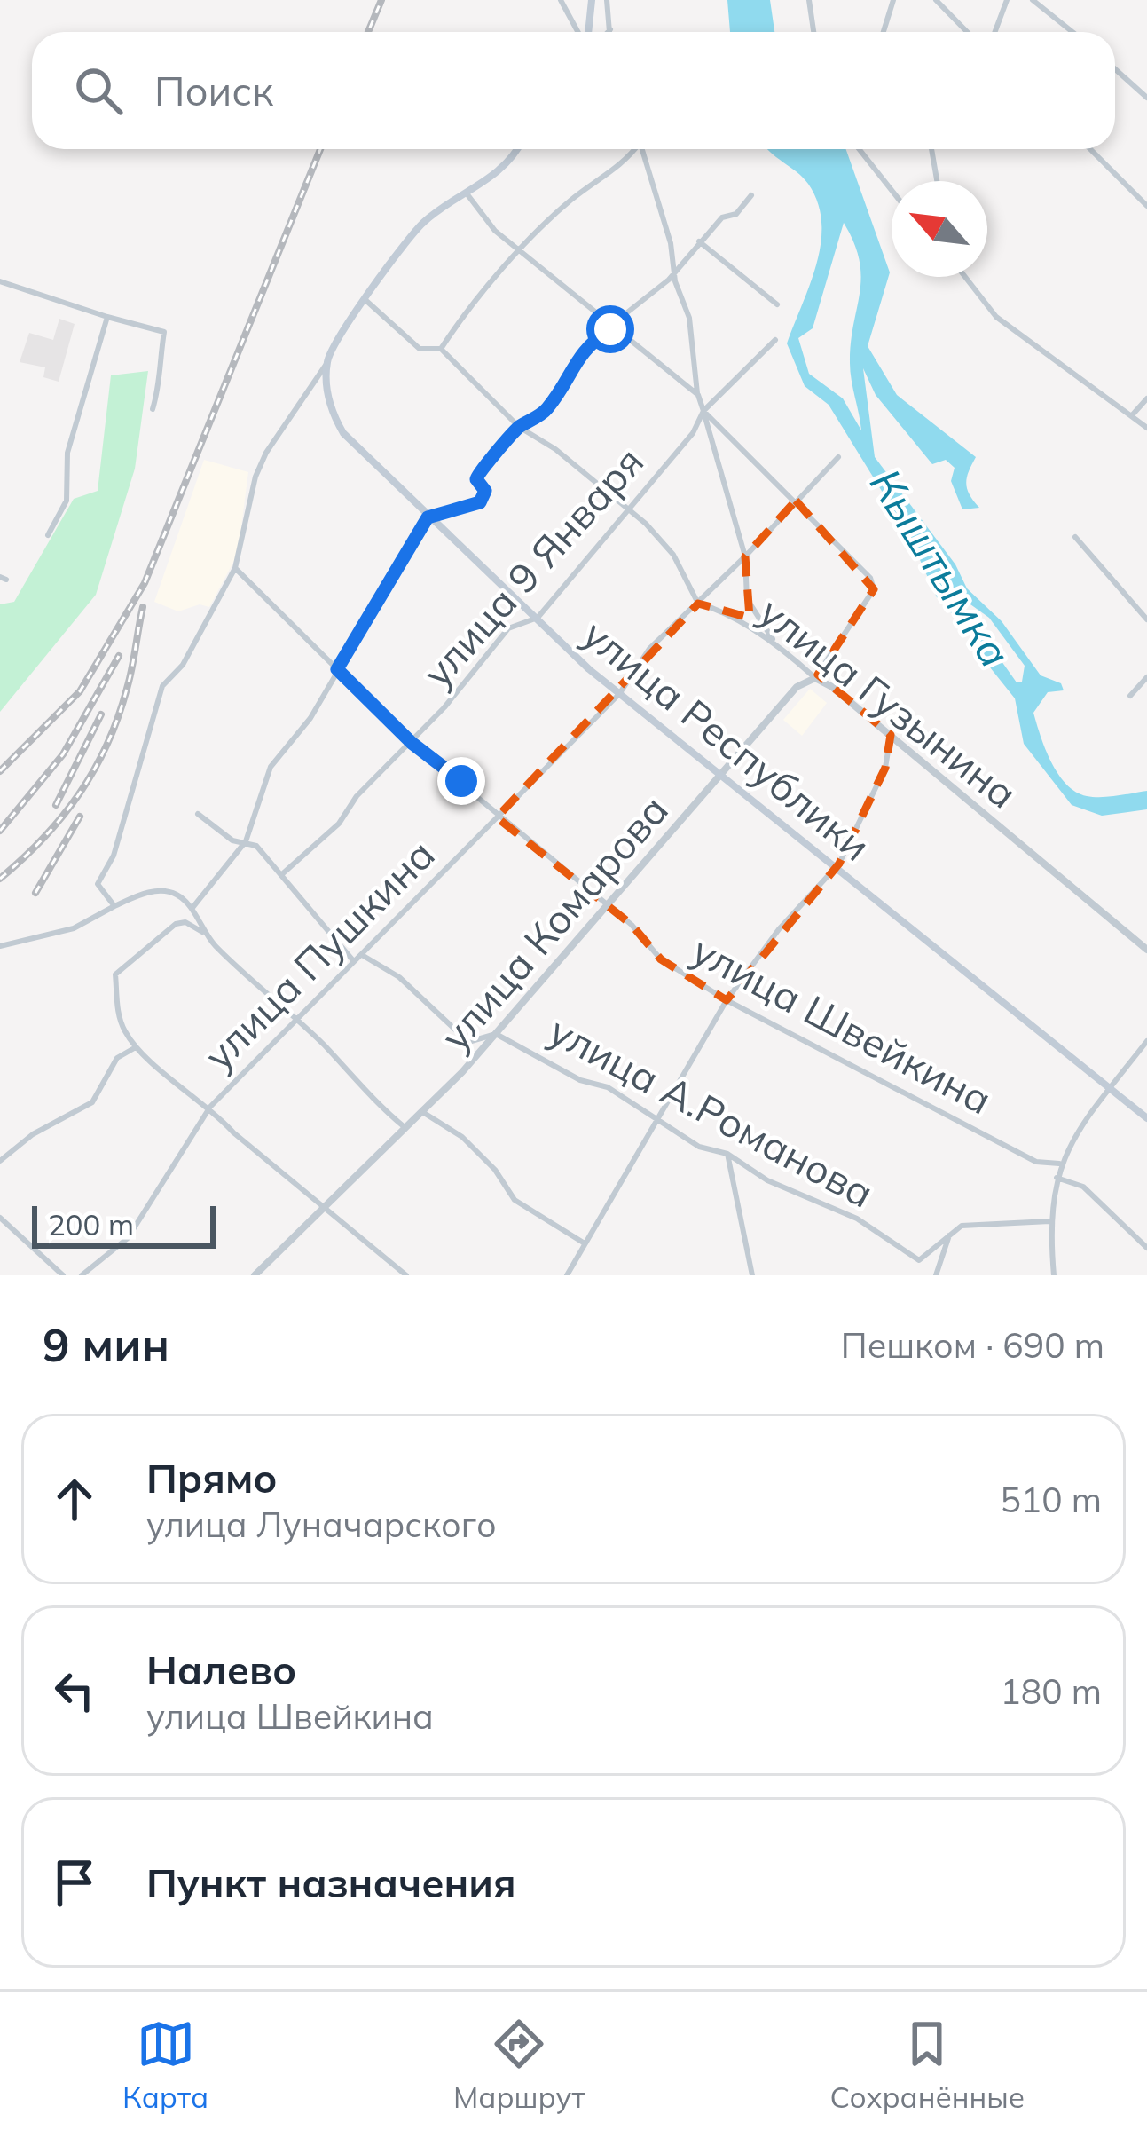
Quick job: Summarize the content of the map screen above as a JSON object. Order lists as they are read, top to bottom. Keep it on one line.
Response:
{"streets":{"main road":["улица Республики"],"street":["улица 9 Января","улица Гузынина","улица Комарова","улица Пушкина","улица Швейкина","улица А.Романова"]},"crossings":[["улица 9 Января","улица Гузынина"],["улица 9 Января","улица Республики"],["улица 9 Января","улица Швейкина"],["улица Гузынина","улица Комарова"],["улица Гузынина","улица Пушкина"],["улица Республики","улица Комарова"],["улица Республики","улица Пушкина"],["улица Комарова","улица Пушкина"],["улица Комарова","улица Швейкина"],["улица Комарова","улица А.Романова"],["улица Пушкина","улица Швейкина"],["улица Пушкина","улица А.Романова"]],"water":["Кыштымка"],"scale_bar":"200 m","north":"top left","page":{"search":"Поиск","scale":"200 m","heading":["9 мин","Пешком · 690 m"],"list":[["Прямо","улица Луначарского","510 m"],["Налево","улица Швейкина","180 m"],"Пункт назначения"],"nav":["Карта","Маршрут","Сохранённые"]}}
